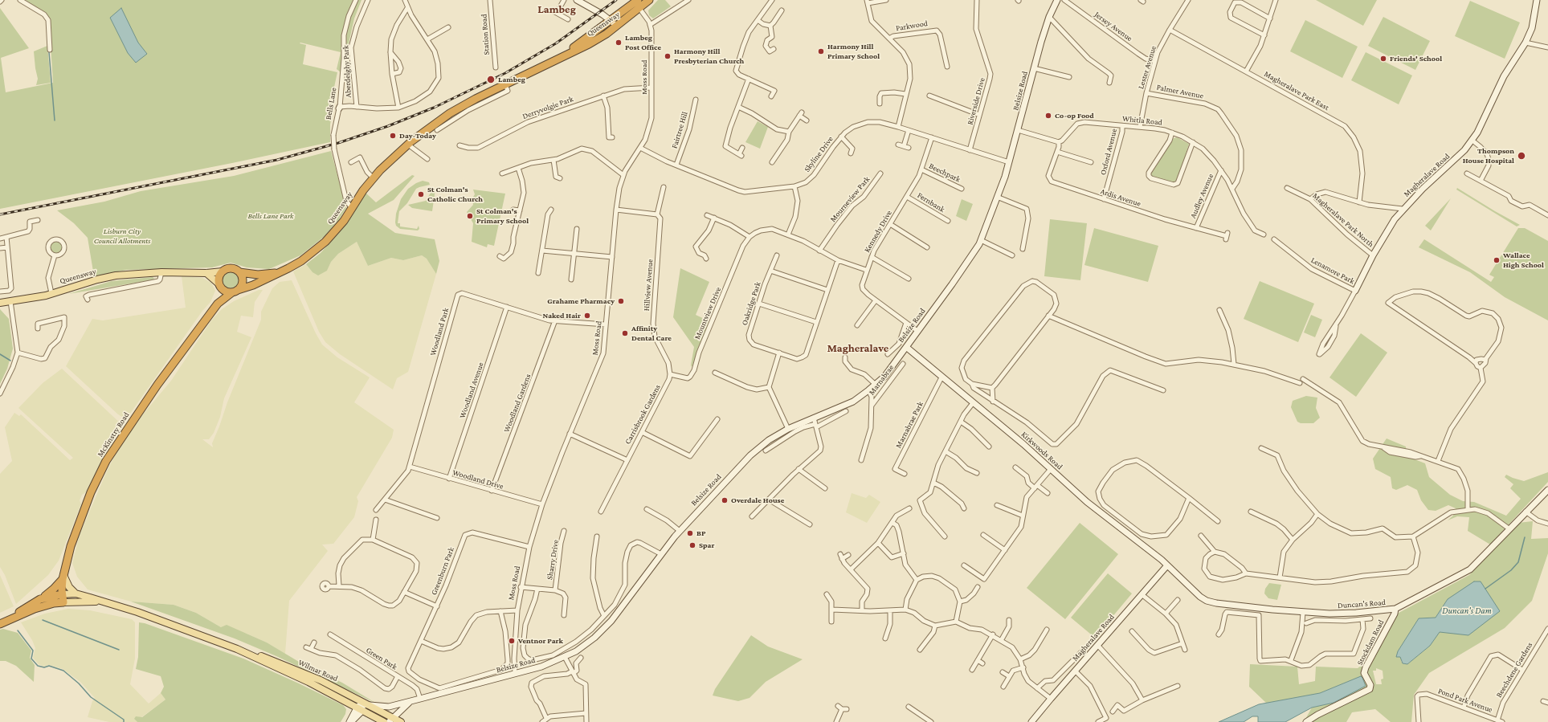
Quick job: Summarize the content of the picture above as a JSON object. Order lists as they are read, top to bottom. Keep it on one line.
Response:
{"streets":{"highway":["Queensway","McKinstry Road"],"main road":["Wilmar Road"],"street":["Parkwood","Jersey Avenue","Station Road","Lester Avenue","Aberdelghy Park","Moss Road","Belsize Road","Magheralave Park East","Palmer Avenue","Riverside Drive","Bells Lane","Derryvolgie Park","Whitla Road","Fairtree Hill","Oxford Avenue","Skyline Drive","Beechpark","Magheralave Road","Audley Avenue","Ardis Avenue","Mourneview Park","Fernbank","Magheralave Park North","Kennedy Drive","Lenamore Park","Hillview Avenue","Oakridge Park","Mountview Drive","Woodland Park","Marnabrae","Woodland Avenue","Woodland Gardens","Carrisbrook Gardens","Marnabrae Park","Kirkwoods Road","Woodland Drive","Sharry Drive","Greenburn Park","Duncan's Road","Stockdam Road","Green Park","Beechdene Gardens","Pond Park Avenue"]},"crossings":[["Queensway","Bells Lane"],["Queensway","McKinstry Road"],["Jersey Avenue","Lester Avenue"],["Lester Avenue","Magheralave Park East"],["Lester Avenue","Palmer Avenue"],["Lester Avenue","Whitla Road"],["Aberdelghy Park","Bells Lane"],["Moss Road","Belsize Road"],["Moss Road","Derryvolgie Park"],["Moss Road","Skyline Drive"],["Moss Road","Woodland Park"],["Moss Road","Woodland Drive"],["Moss Road","Sharry Drive"],["Moss Road","Greenburn Park"],["Belsize Road","Skyline Drive"],["Belsize Road","Kennedy Drive"],["Belsize Road","Marnabrae"],["Belsize Road","Kirkwoods Road"],["Belsize Road","Green Park"],["Belsize Road","Wilmar Road"],["Palmer Avenue","Whitla Road"],["Riverside Drive","Skyline Drive"],["Whitla Road","Oxford Avenue"],["Whitla Road","Audley Avenue"],["Whitla Road","Ardis Avenue"],["Fairtree Hill","Skyline Drive"],["Oxford Avenue","Ardis Avenue"],["Skyline Drive","Kennedy Drive"],["Beechpark","Kennedy Drive"],["Magheralave Road","Magheralave Park North"],["Magheralave Road","Lenamore Park"],["Magheralave Road","Kirkwoods Road"],["Magheralave Road","Duncan's Road"],["Audley Avenue","Ardis Avenue"],["Fernbank","Kennedy Drive"],["Hillview Avenue","Mountview Drive"],["Hillview Avenue","Carrisbrook Gardens"],["Mountview Drive","Carrisbrook Gardens"],["Woodland Park","Woodland Avenue"],["Woodland Park","Woodland Gardens"],["Woodland Park","Woodland Drive"],["Woodland Avenue","Woodland Drive"],["Woodland Gardens","Woodland Drive"],["Marnabrae Park","Kirkwoods Road"],["McKinstry Road","Wilmar Road"],["Kirkwoods Road","Duncan's Road"],["Duncan's Road","Stockdam Road"],["Beechdene Gardens","Pond Park Avenue"]],"districts":["Lambeg","Magheralave"],"water":["Duncan's Dam"],"parks":["Bells Lane Park","Lisburn City Council Allotments"],"places":["Lambeg Post Office","Harmony Hill Primary School","Harmony Hill Presbyterian Church","Friends' School","Lambeg","Co-op Food","Day-Today","Thompson House Hospital","St Colman's Catholic Church","St Colman's Primary School","Wallace High School","Grahame Pharmacy","Naked Hair","Affinity Dental Care","Overdale House","BP","Spar","Ventnor Park"]}
